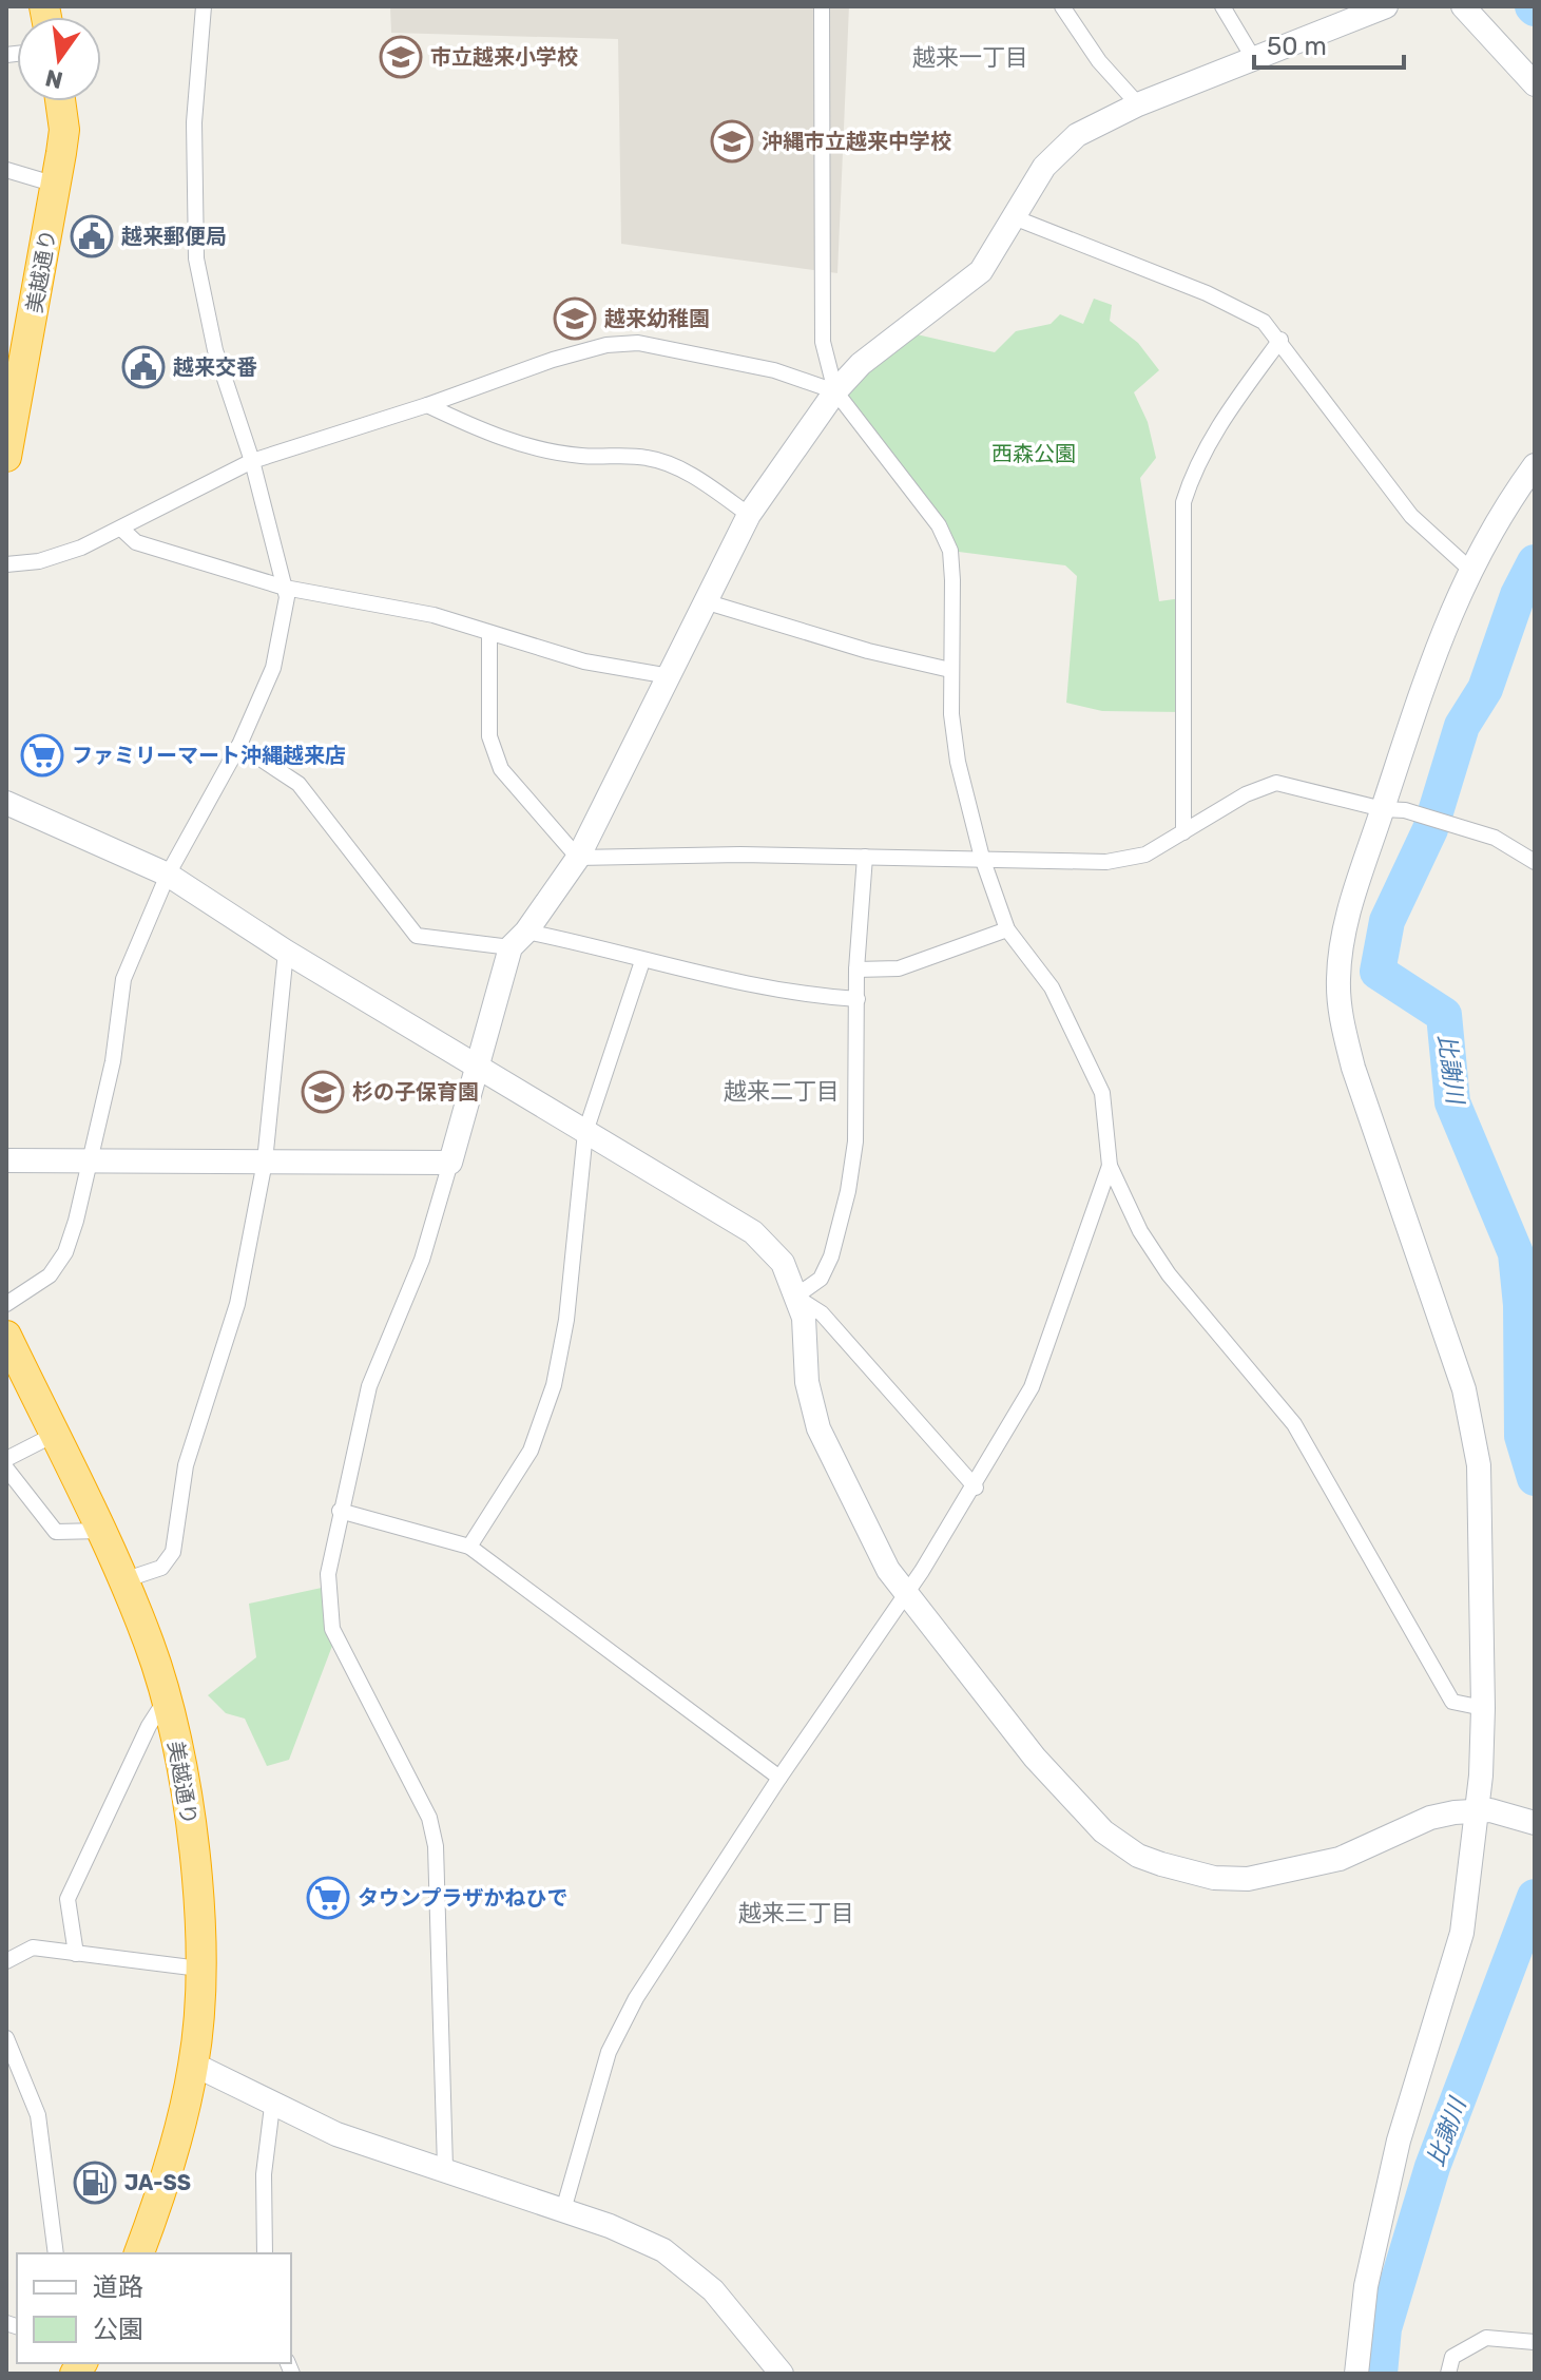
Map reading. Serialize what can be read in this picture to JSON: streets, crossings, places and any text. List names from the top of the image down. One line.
{"streets":{"highway":["美越通り"]},"districts":["越来一丁目","越来二丁目","越来三丁目"],"water":["比謝川"],"parks":["西森公園"],"places":{"school or university":["市立越来小学校","沖縄市立越来中学校","越来幼稚園","杉の子保育園"],"public building":["越来郵便局","越来交番"],"supermarket":["ファミリーマート沖縄越来店","タウンプラザかねひで"],"fuel station":["JA-SS"]},"legend":["道路","公園"],"scale_bar":"50 m","north":"bottom"}
